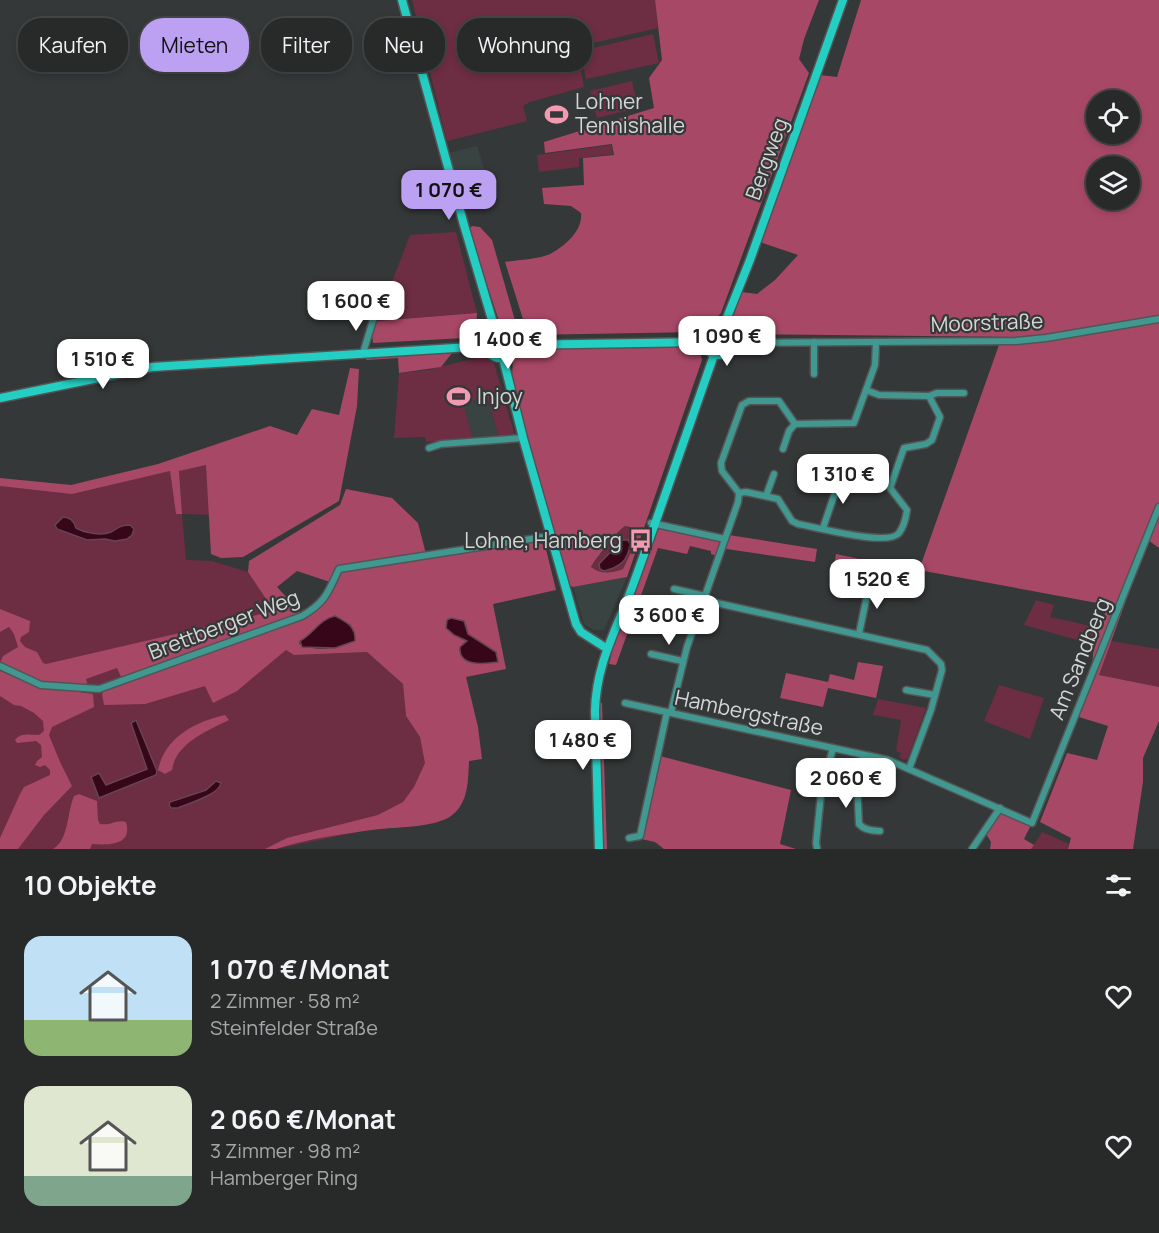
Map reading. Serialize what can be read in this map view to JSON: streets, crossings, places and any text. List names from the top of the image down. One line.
{"streets":{"main road":["Bergweg"],"street":["Moorstraße","Brettberger Weg","Am Sandberg","Hambergstraße"]},"crossings":[["Bergweg","Moorstraße"],["Am Sandberg","Hambergstraße"]],"places":{"sports":["Lohner Tennishalle","Injoy"],"bus stop":["Lohne, Hamberg"]},"page":{"chip":["Kaufen","Mieten","Filter","Neu","Wohnung"],"price":["1 070 €","1 600 €","1 090 €","1 400 €","1 510 €","1 310 €","1 520 €","3 600 €","1 480 €","2 060 €"],"heading":"10 Objekte","list":[{"name":"1 070 €/Monat","note":"2 Zimmer · 58 m² · Steinfelder Straße"},{"name":"2 060 €/Monat","note":"3 Zimmer · 98 m² · Hamberger Ring"}]}}
